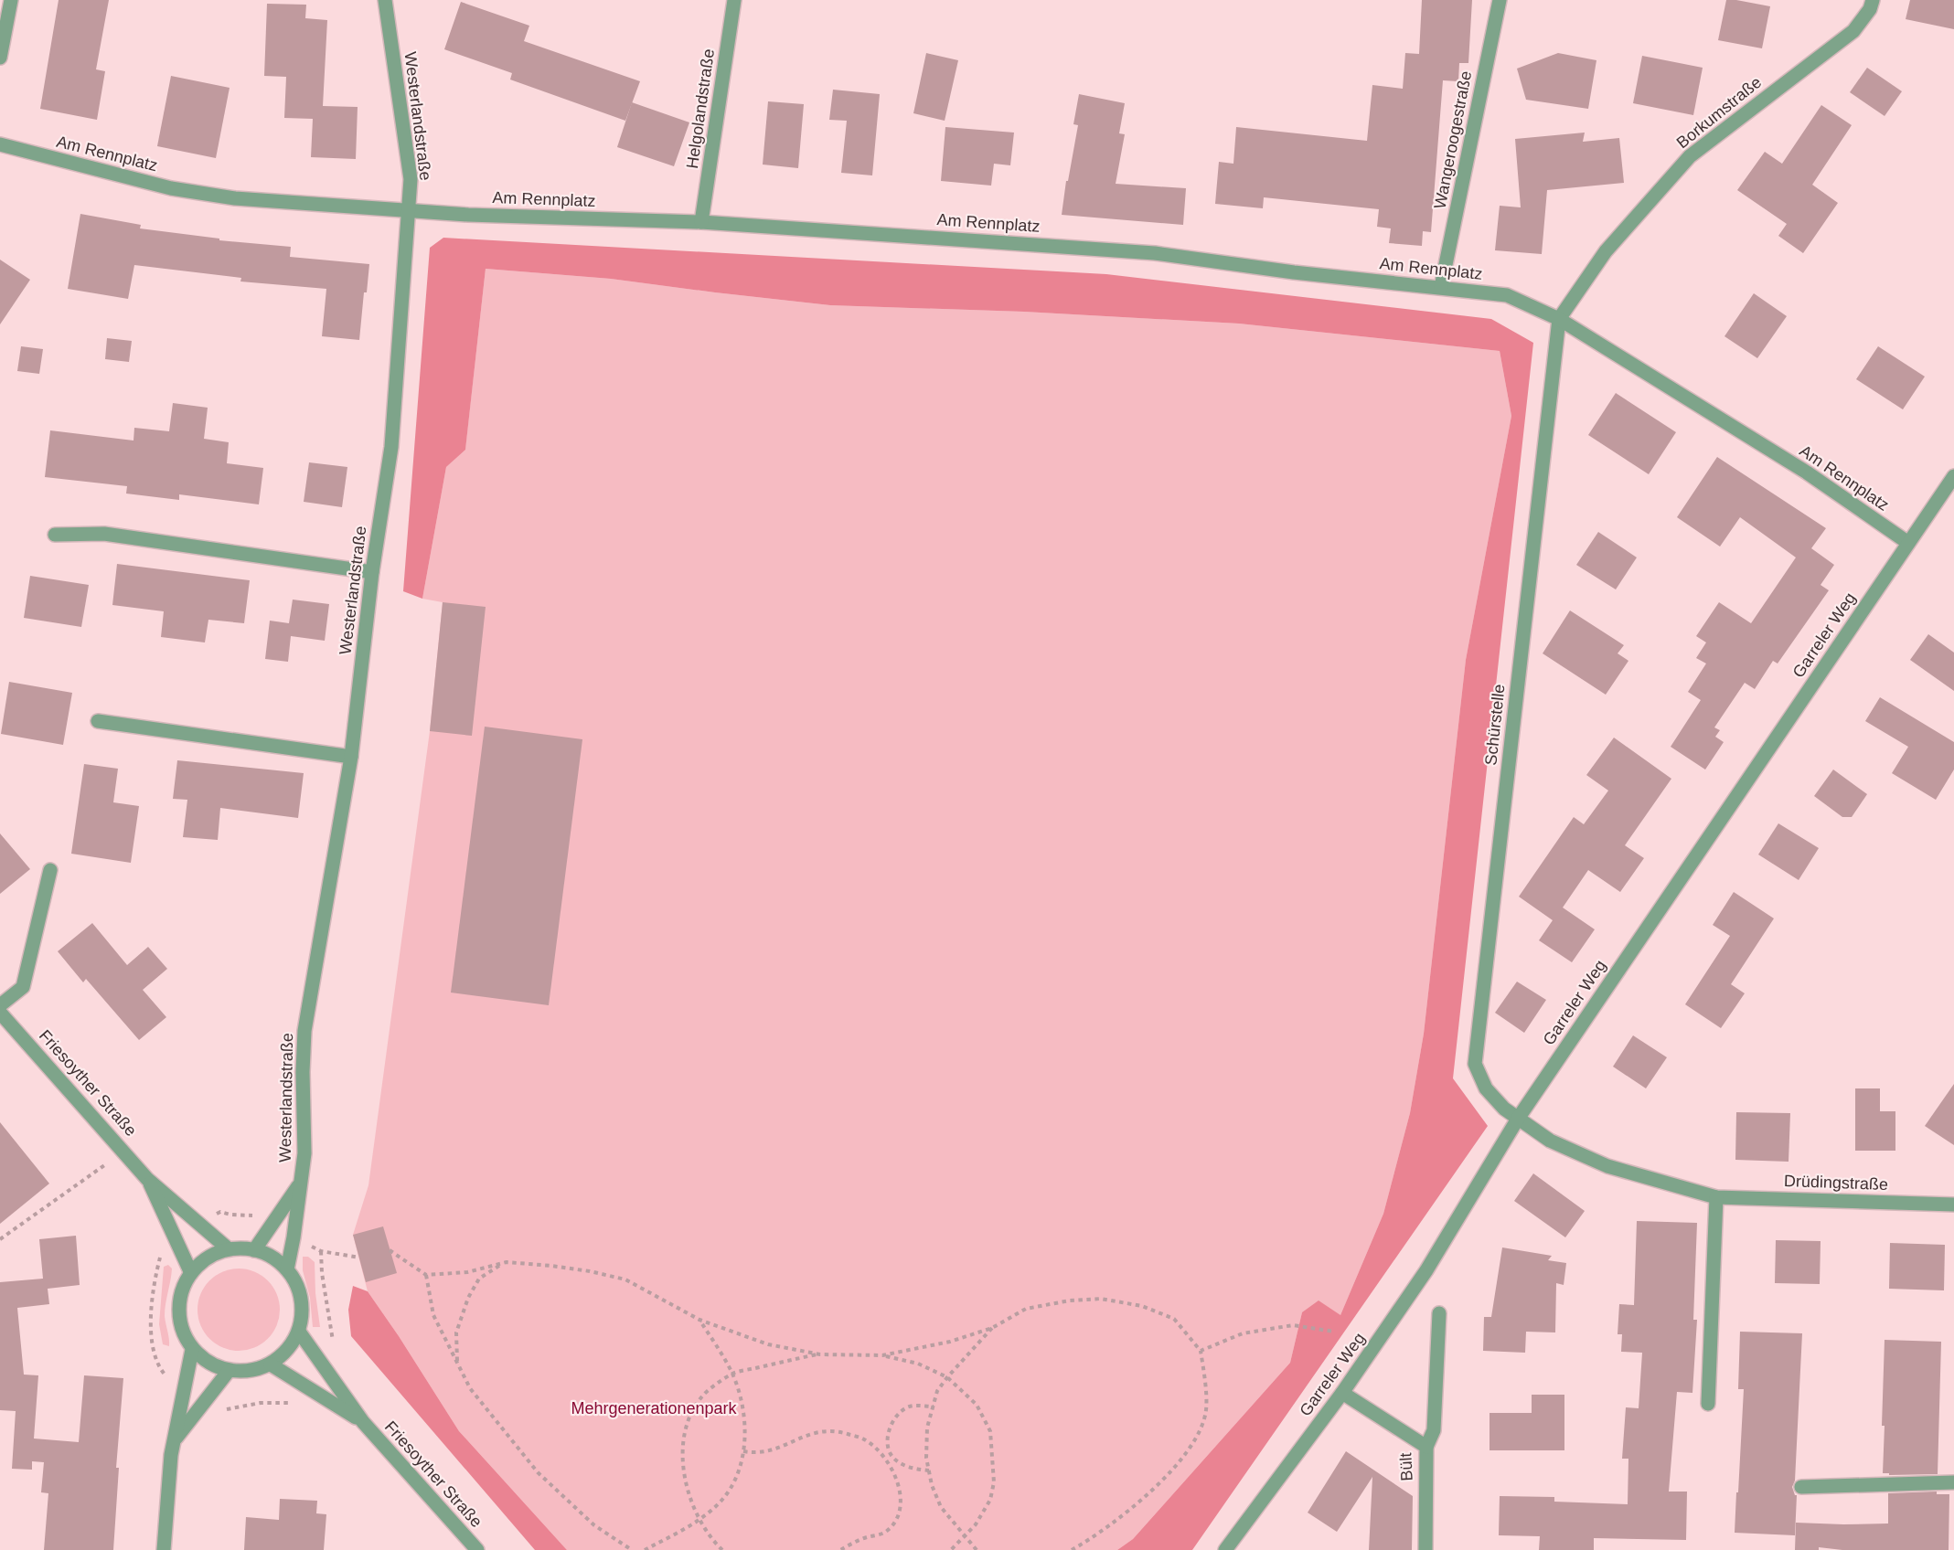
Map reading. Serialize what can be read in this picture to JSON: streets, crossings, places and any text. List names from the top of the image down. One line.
{"streets":{"street":["Helgolandstraße","Borkumstraße","Westerlandstraße","Wangeroogestraße","Am Rennplatz","Garreler Weg","Schürstelle","Friesoyther Straße","Drüdingstraße","Bült"]},"crossings":[["Helgolandstraße","Am Rennplatz"],["Borkumstraße","Am Rennplatz"],["Borkumstraße","Schürstelle"],["Westerlandstraße","Am Rennplatz"],["Westerlandstraße","Friesoyther Straße"],["Wangeroogestraße","Am Rennplatz"],["Am Rennplatz","Garreler Weg"],["Am Rennplatz","Schürstelle"],["Garreler Weg","Schürstelle"],["Garreler Weg","Drüdingstraße"],["Garreler Weg","Bült"],["Schürstelle","Drüdingstraße"]],"parks":["Mehrgenerationenpark"]}
